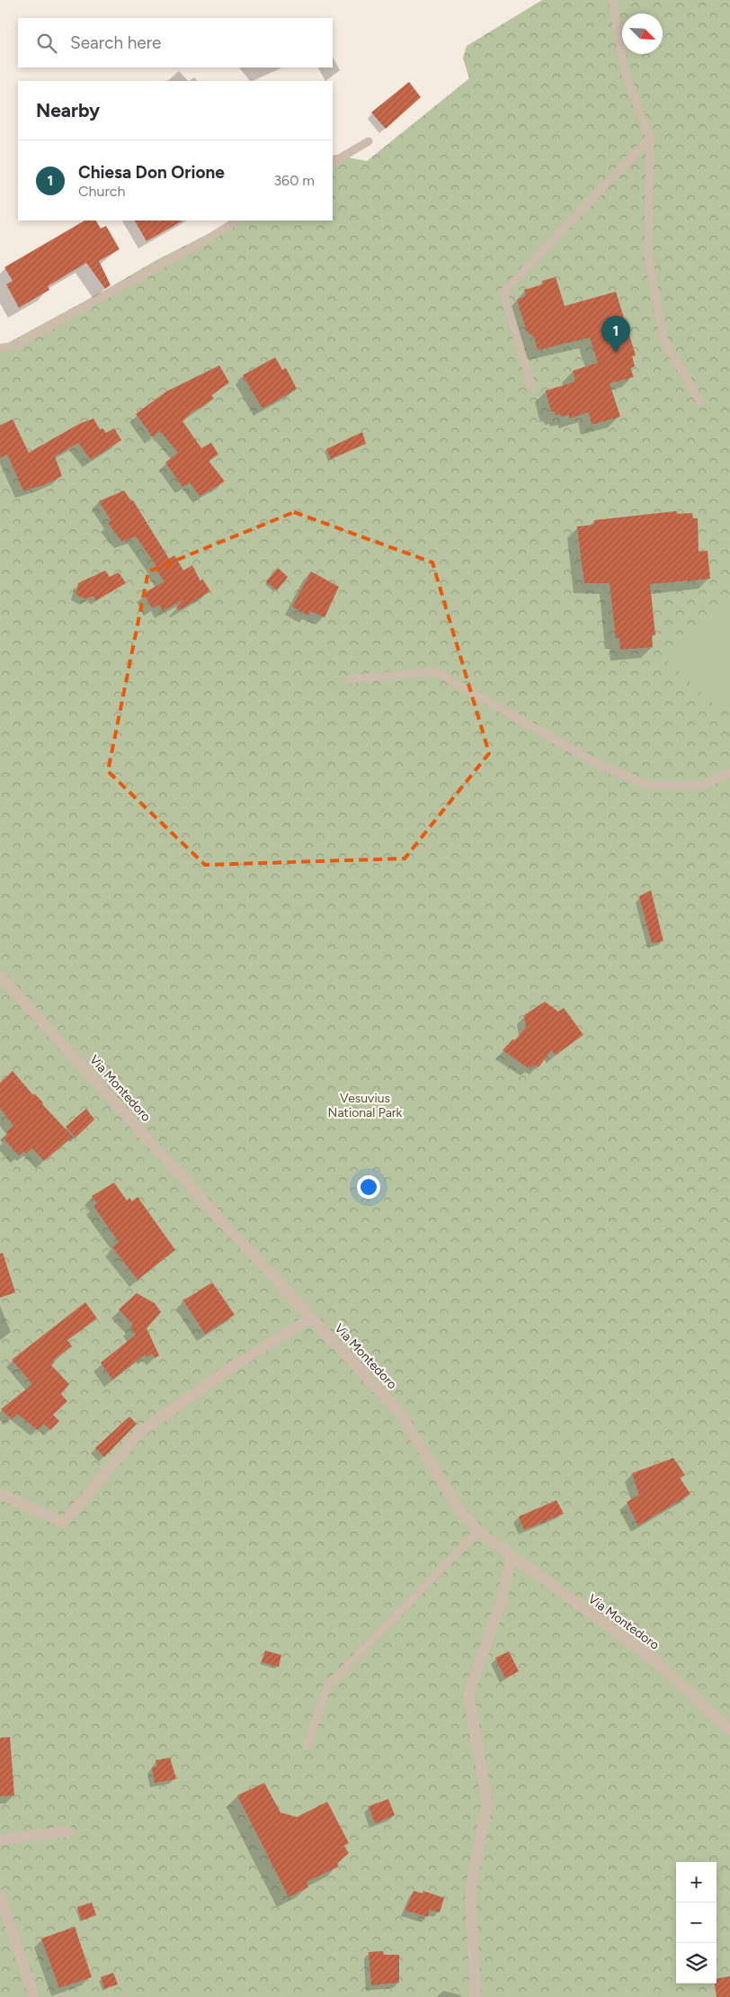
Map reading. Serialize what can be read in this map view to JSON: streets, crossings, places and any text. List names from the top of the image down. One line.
{"streets":{"street":["Via Montedoro"]},"parks":["Vesuvius National Park"],"north":"bottom right","page":{"search":"Search here","heading":"Nearby","list":[{"mark":"1","name":"Chiesa Don Orione","note":"Church","value":"360 m"}],"pins":"1","map_buttons":["+","−"]}}
